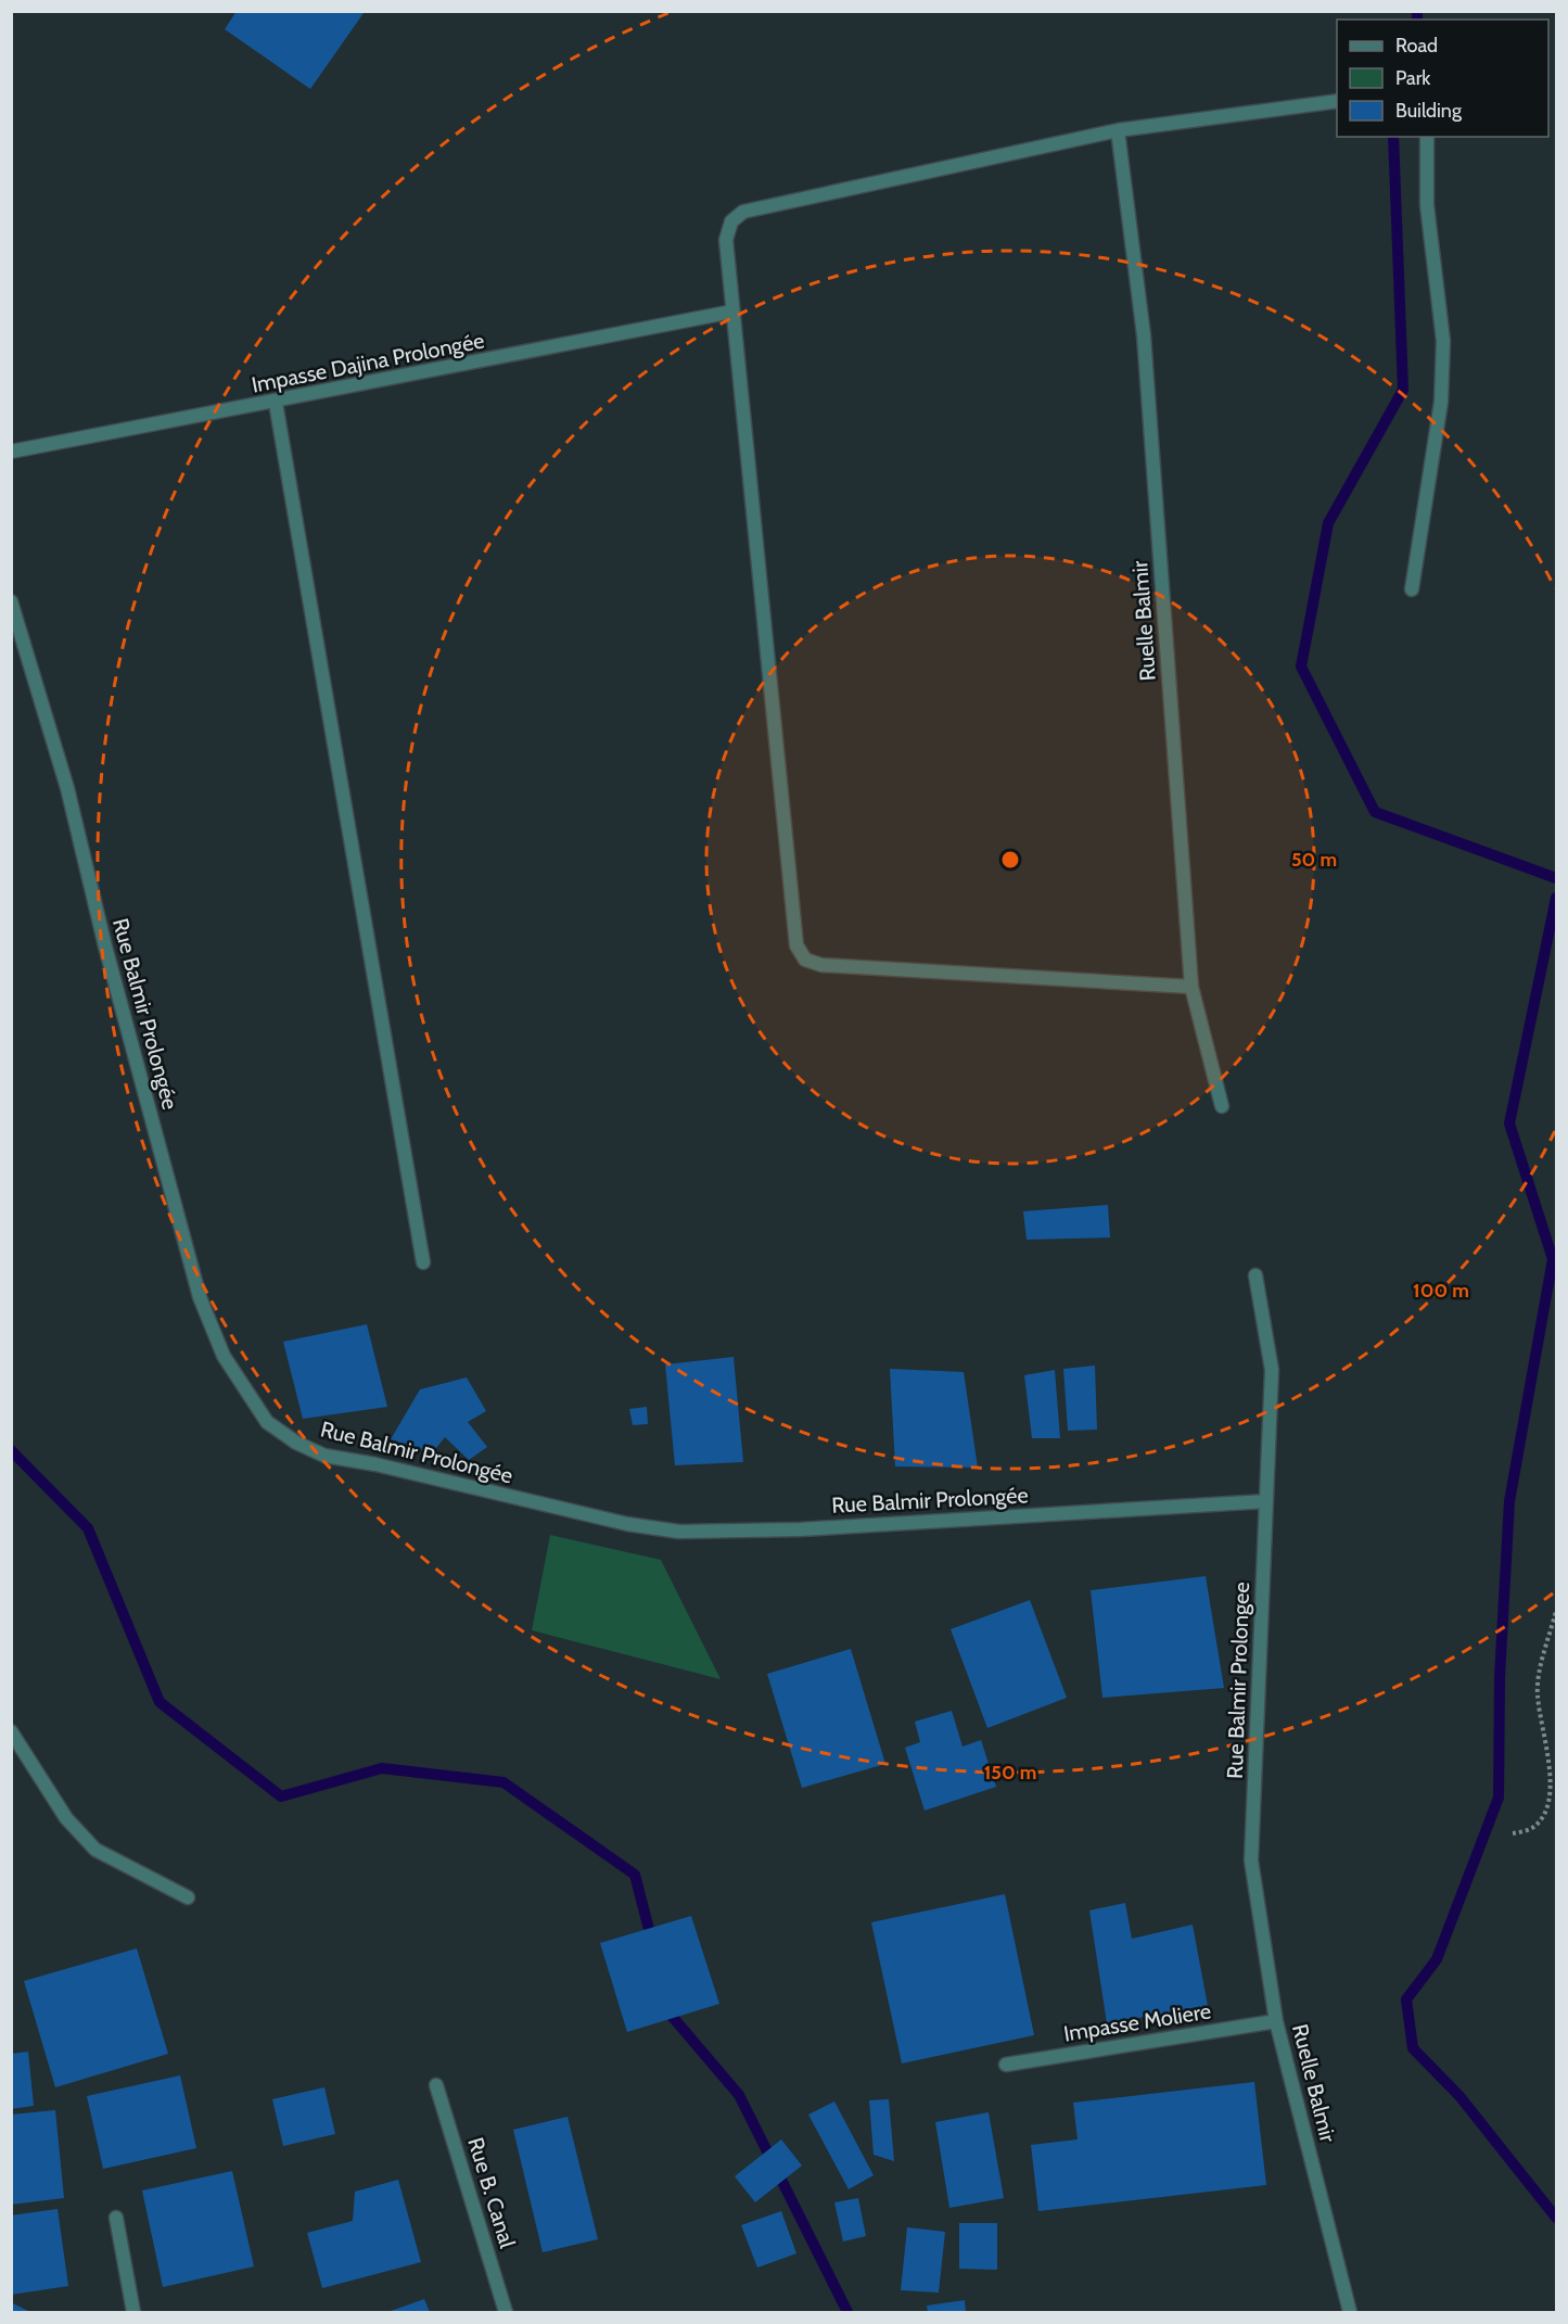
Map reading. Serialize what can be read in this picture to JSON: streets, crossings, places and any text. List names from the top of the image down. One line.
{"streets":{"street":["Impasse Dajina Prolongée","Ruelle Balmir","Rue Balmir Prolongée","Rue Balmir Prolongee","Impasse Moliere","Rue B. Canal"]},"crossings":[["Ruelle Balmir","Rue Balmir Prolongee"],["Ruelle Balmir","Impasse Moliere"],["Rue Balmir Prolongée","Rue Balmir Prolongee"]],"legend":["Road","Park","Building"],"rings":["50 m","100 m","150 m"]}
